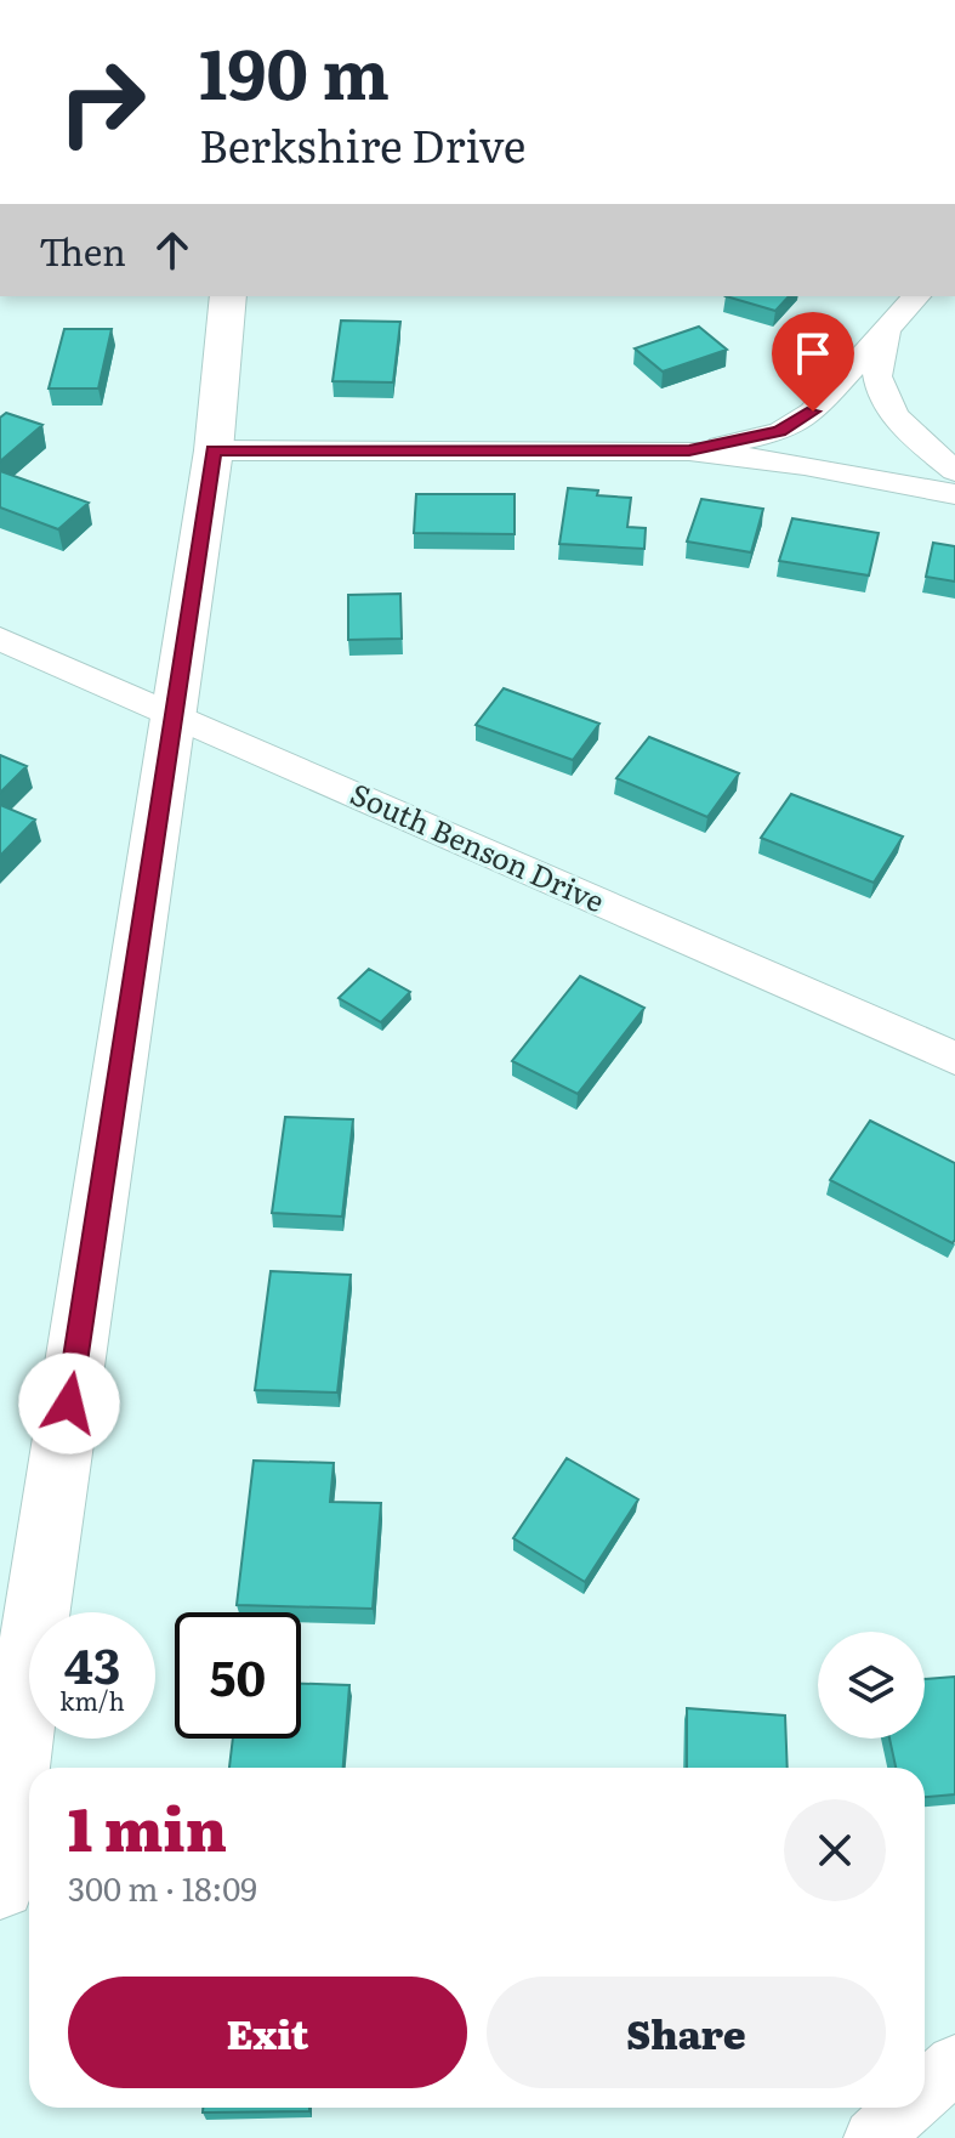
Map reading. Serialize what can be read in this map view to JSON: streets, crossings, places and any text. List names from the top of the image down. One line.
{"streets":{"street":["South Benson Drive"]},"page":{"turn":["190 m","Berkshire Drive"],"then":"Then","speed":"43 km/h","limit":"50","heading":["1 min","300 m · 18:09"],"buttons":["Exit","Share"]}}
